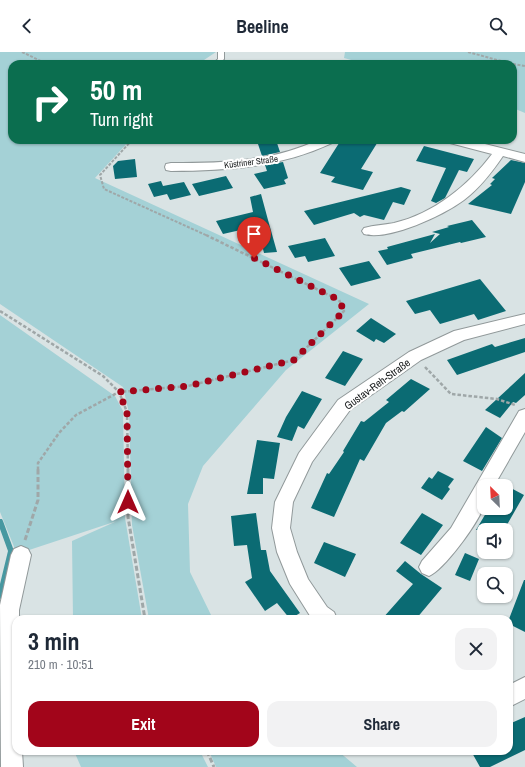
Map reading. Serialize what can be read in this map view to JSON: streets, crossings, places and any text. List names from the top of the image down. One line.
{"streets":{"street":["Küstriner Straße","Gustav-Reh-Straße"]},"north":"top left","page":{"header":"Beeline","turn":["50 m","Turn right"],"heading":["3 min","210 m · 10:51"],"buttons":["Exit","Share"]}}
